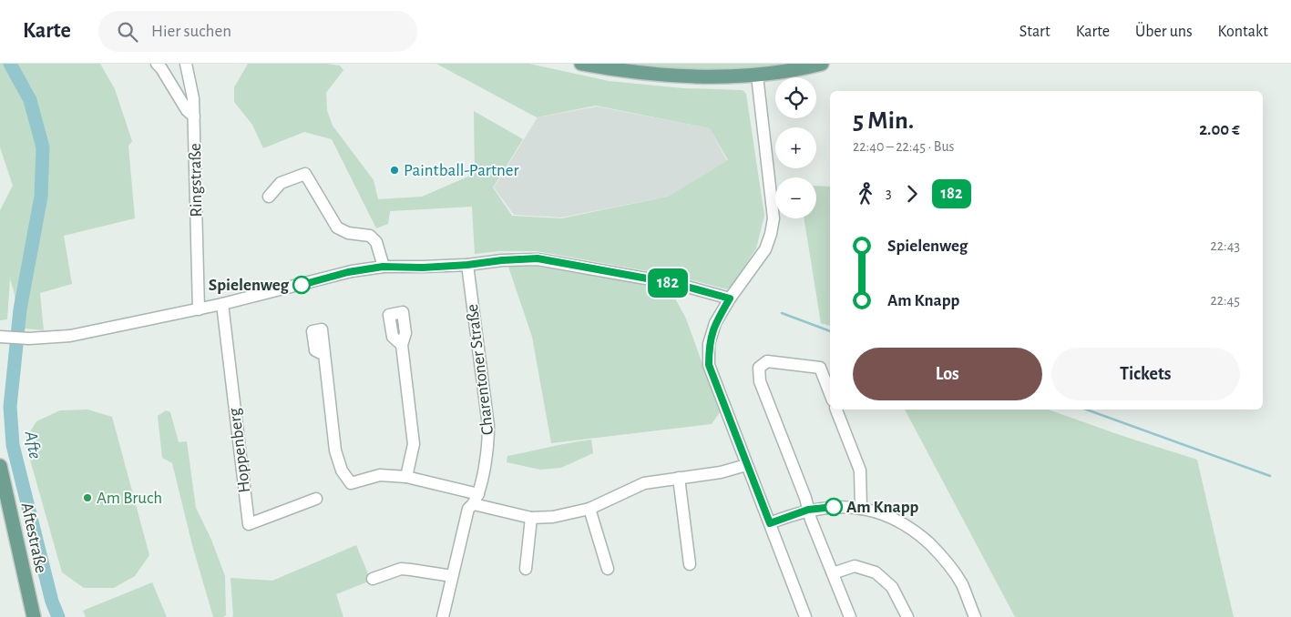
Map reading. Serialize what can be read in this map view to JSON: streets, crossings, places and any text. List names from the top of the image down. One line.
{"streets":{"main road":["Aftestraße"],"street":["Ringstraße","Charentoner Straße","Hoppenberg"]},"water":["Afte"],"places":["Paintball-Partner","Spielenweg","Am Bruch","Am Knapp"],"lines":["bus line 182"],"page":{"header":"Karte","search":"Hier suchen","nav":["Start","Karte","Über uns","Kontakt"],"on_map":"182","map_buttons":["+","−"],"heading":["5 Min.","22:40 – 22:45 · Bus","2.00 €"],"legs":["3","182"],"list":[{"name":"Spielenweg","value":"22:43"},{"name":"Am Knapp","value":"22:45"}],"buttons":["Los","Tickets"]}}
